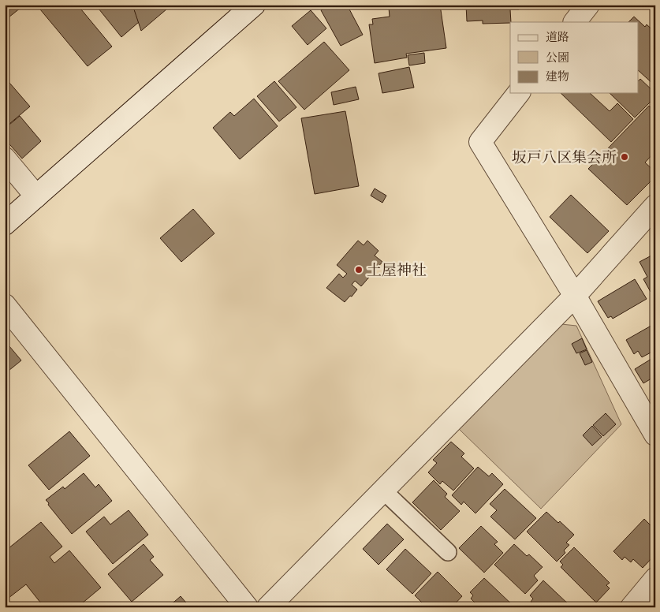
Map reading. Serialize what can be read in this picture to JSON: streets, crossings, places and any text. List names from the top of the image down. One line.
{"places":["坂戸八区集会所","土屋神社"],"legend":["道路","公園","建物"]}
